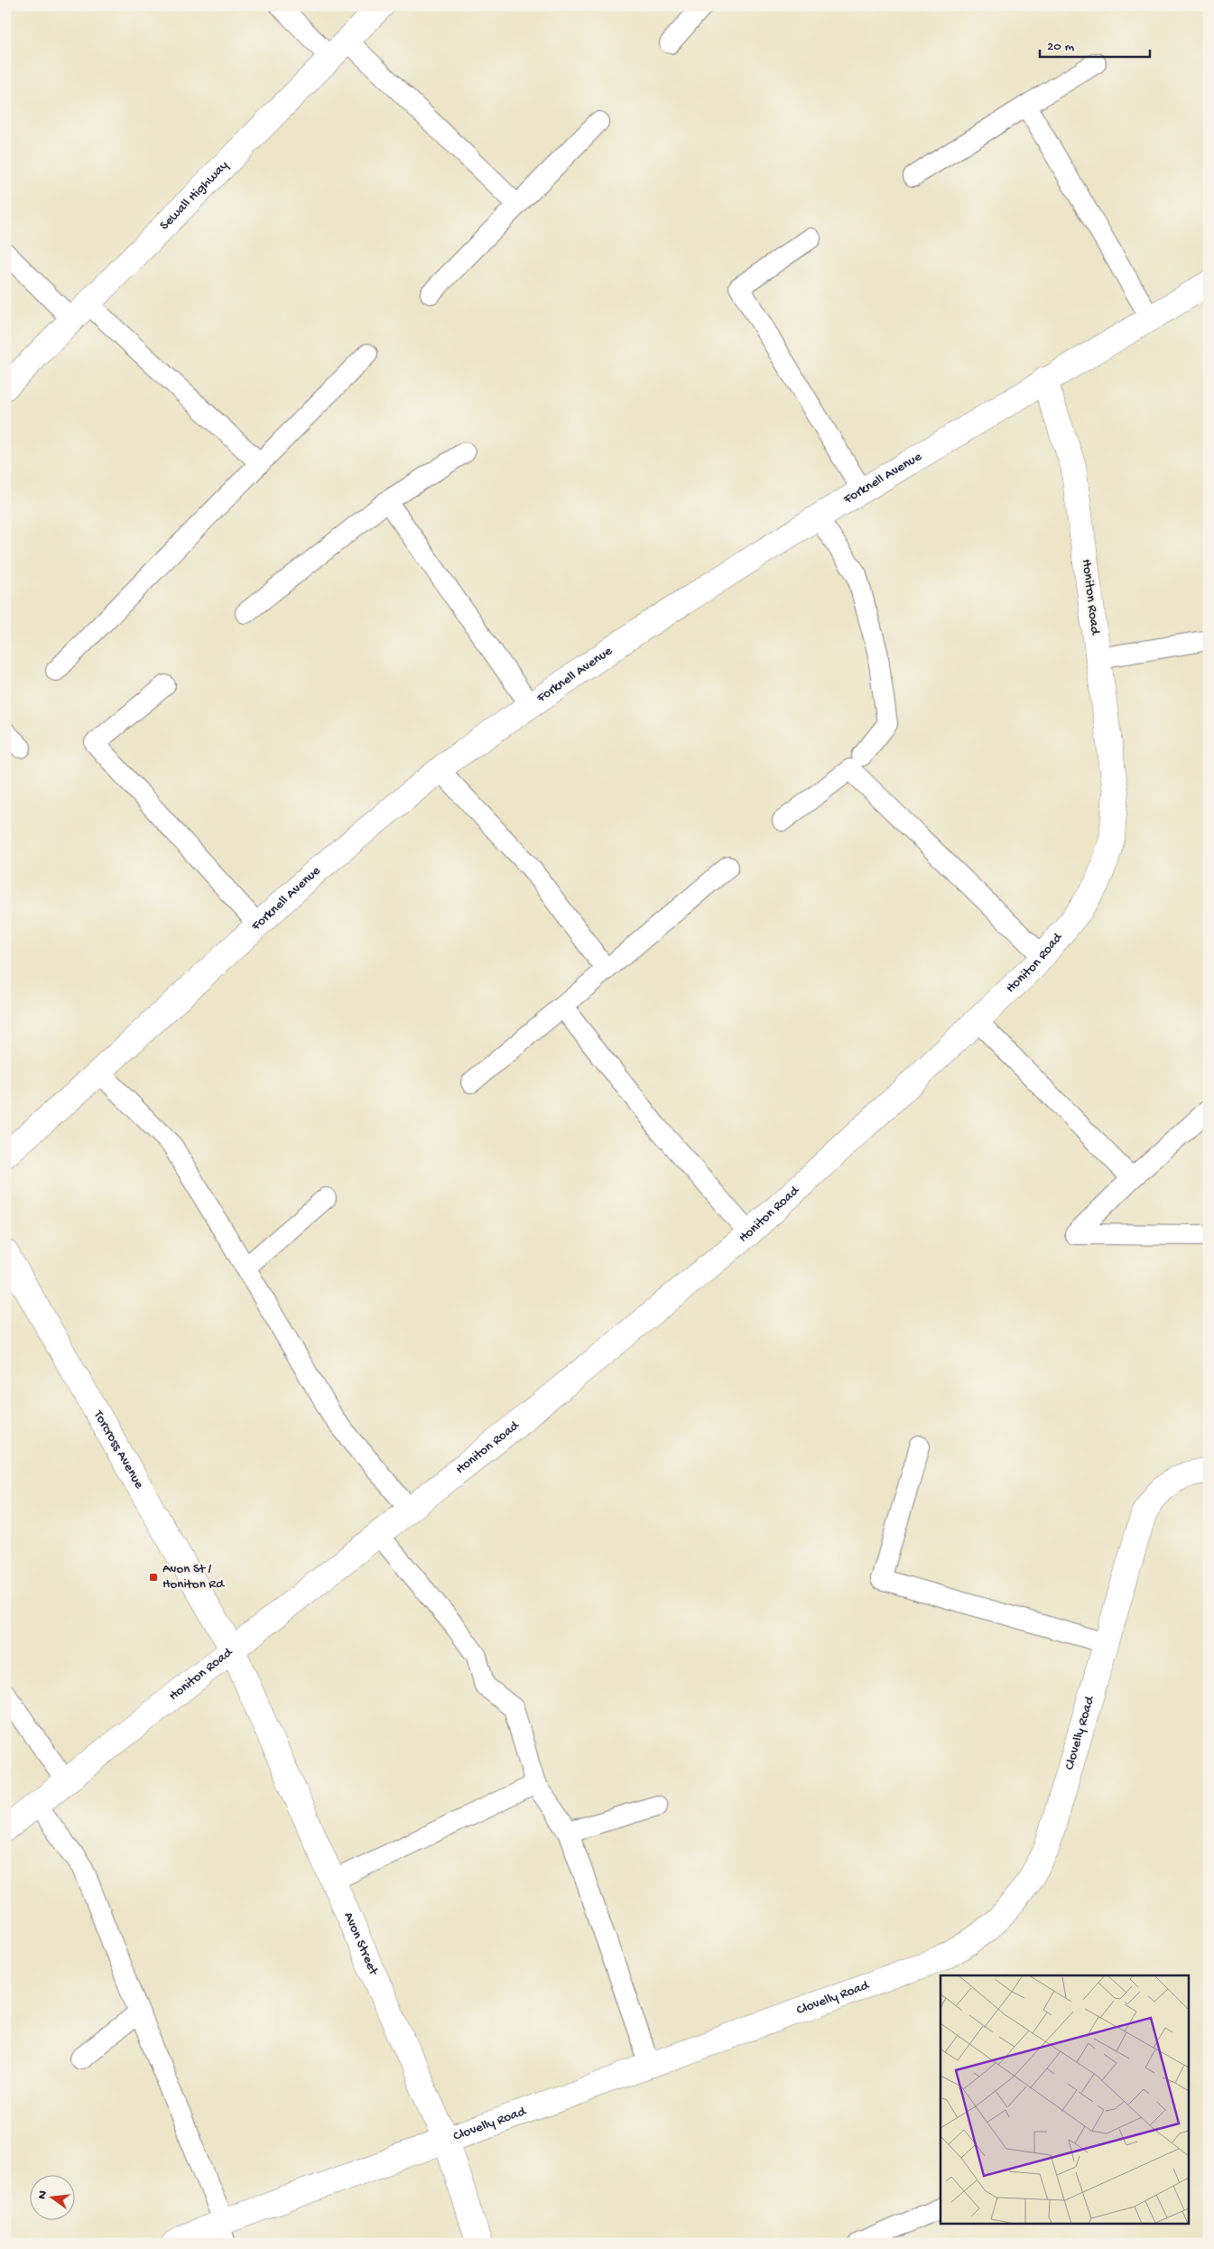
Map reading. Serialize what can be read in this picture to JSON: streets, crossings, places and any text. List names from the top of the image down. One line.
{"streets":{"street":["Sewall Highway","Forknell Avenue","Honiton Road","Torcross Avenue","Clovelly Road","Avon Street"]},"crossings":[["Forknell Avenue","Honiton Road"],["Honiton Road","Torcross Avenue"],["Honiton Road","Avon Street"],["Torcross Avenue","Avon Street"],["Clovelly Road","Avon Street"]],"places":{"transit":["Avon St / Honiton Rd"]},"scale_bar":"20 m","north":"left"}
